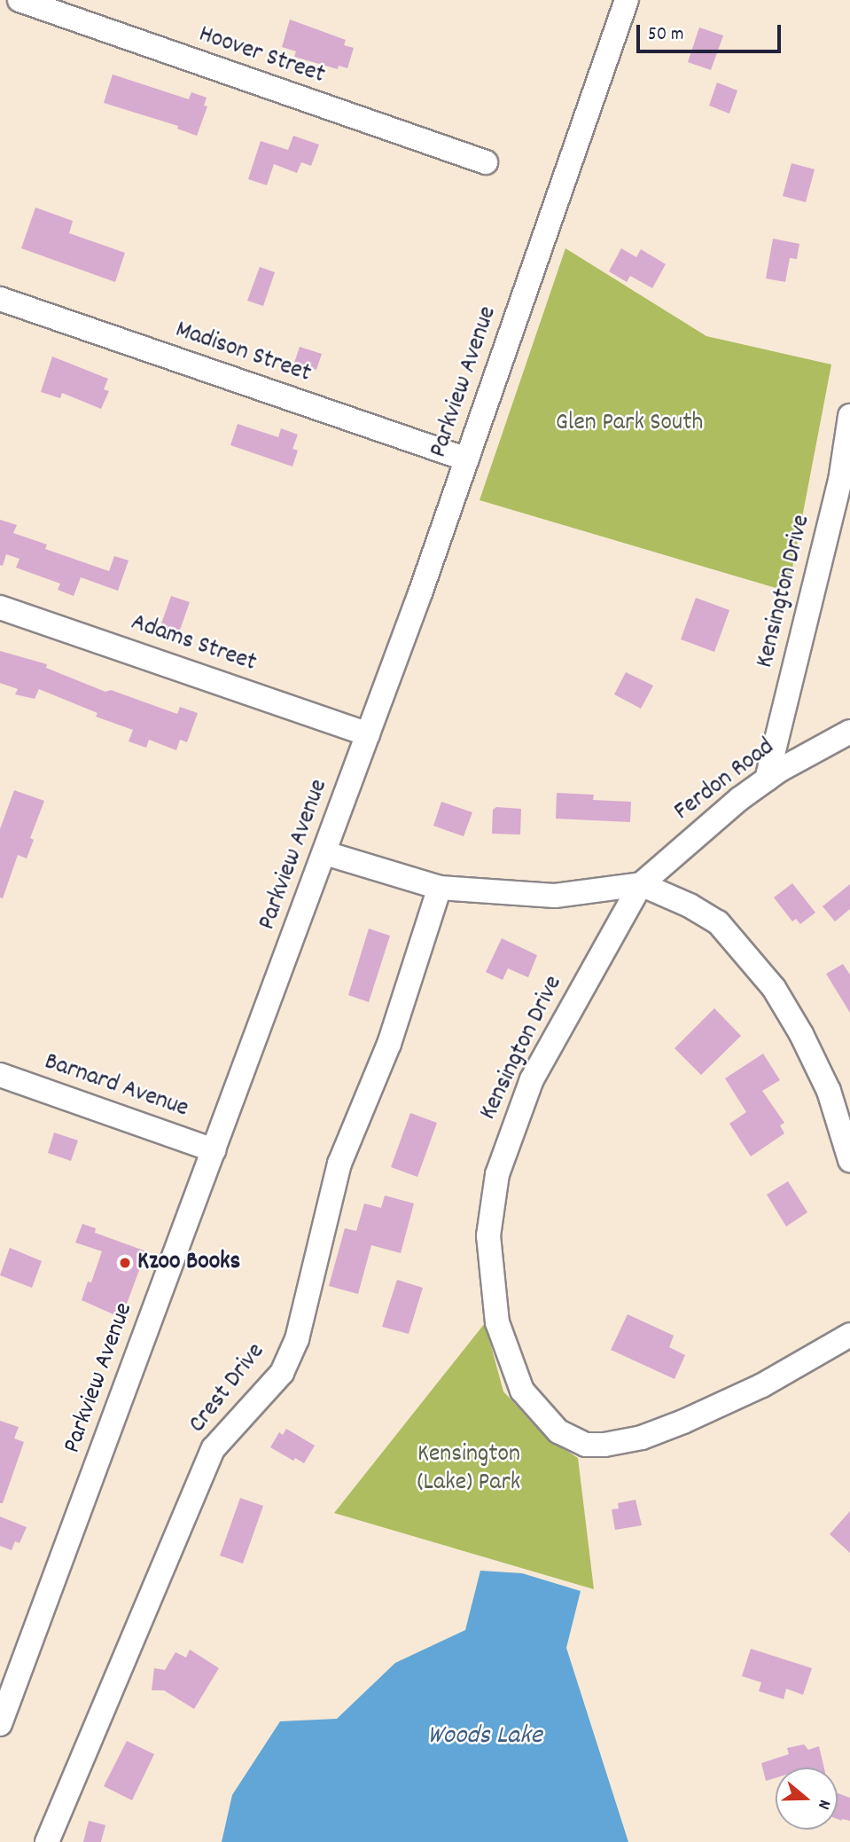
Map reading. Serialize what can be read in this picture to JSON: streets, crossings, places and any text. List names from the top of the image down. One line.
{"streets":{"street":["Hoover Street","Madison Street","Parkview Avenue","Kensington Drive","Adams Street","Ferdon Road","Barnard Avenue","Crest Drive"]},"crossings":[["Madison Street","Parkview Avenue"],["Parkview Avenue","Adams Street"],["Parkview Avenue","Barnard Avenue"],["Kensington Drive","Ferdon Road"]],"water":["Woods Lake"],"parks":["Glen Park South","Kensington (Lake) Park"],"places":["Kzoo Books"],"scale_bar":"50 m","north":"right"}
